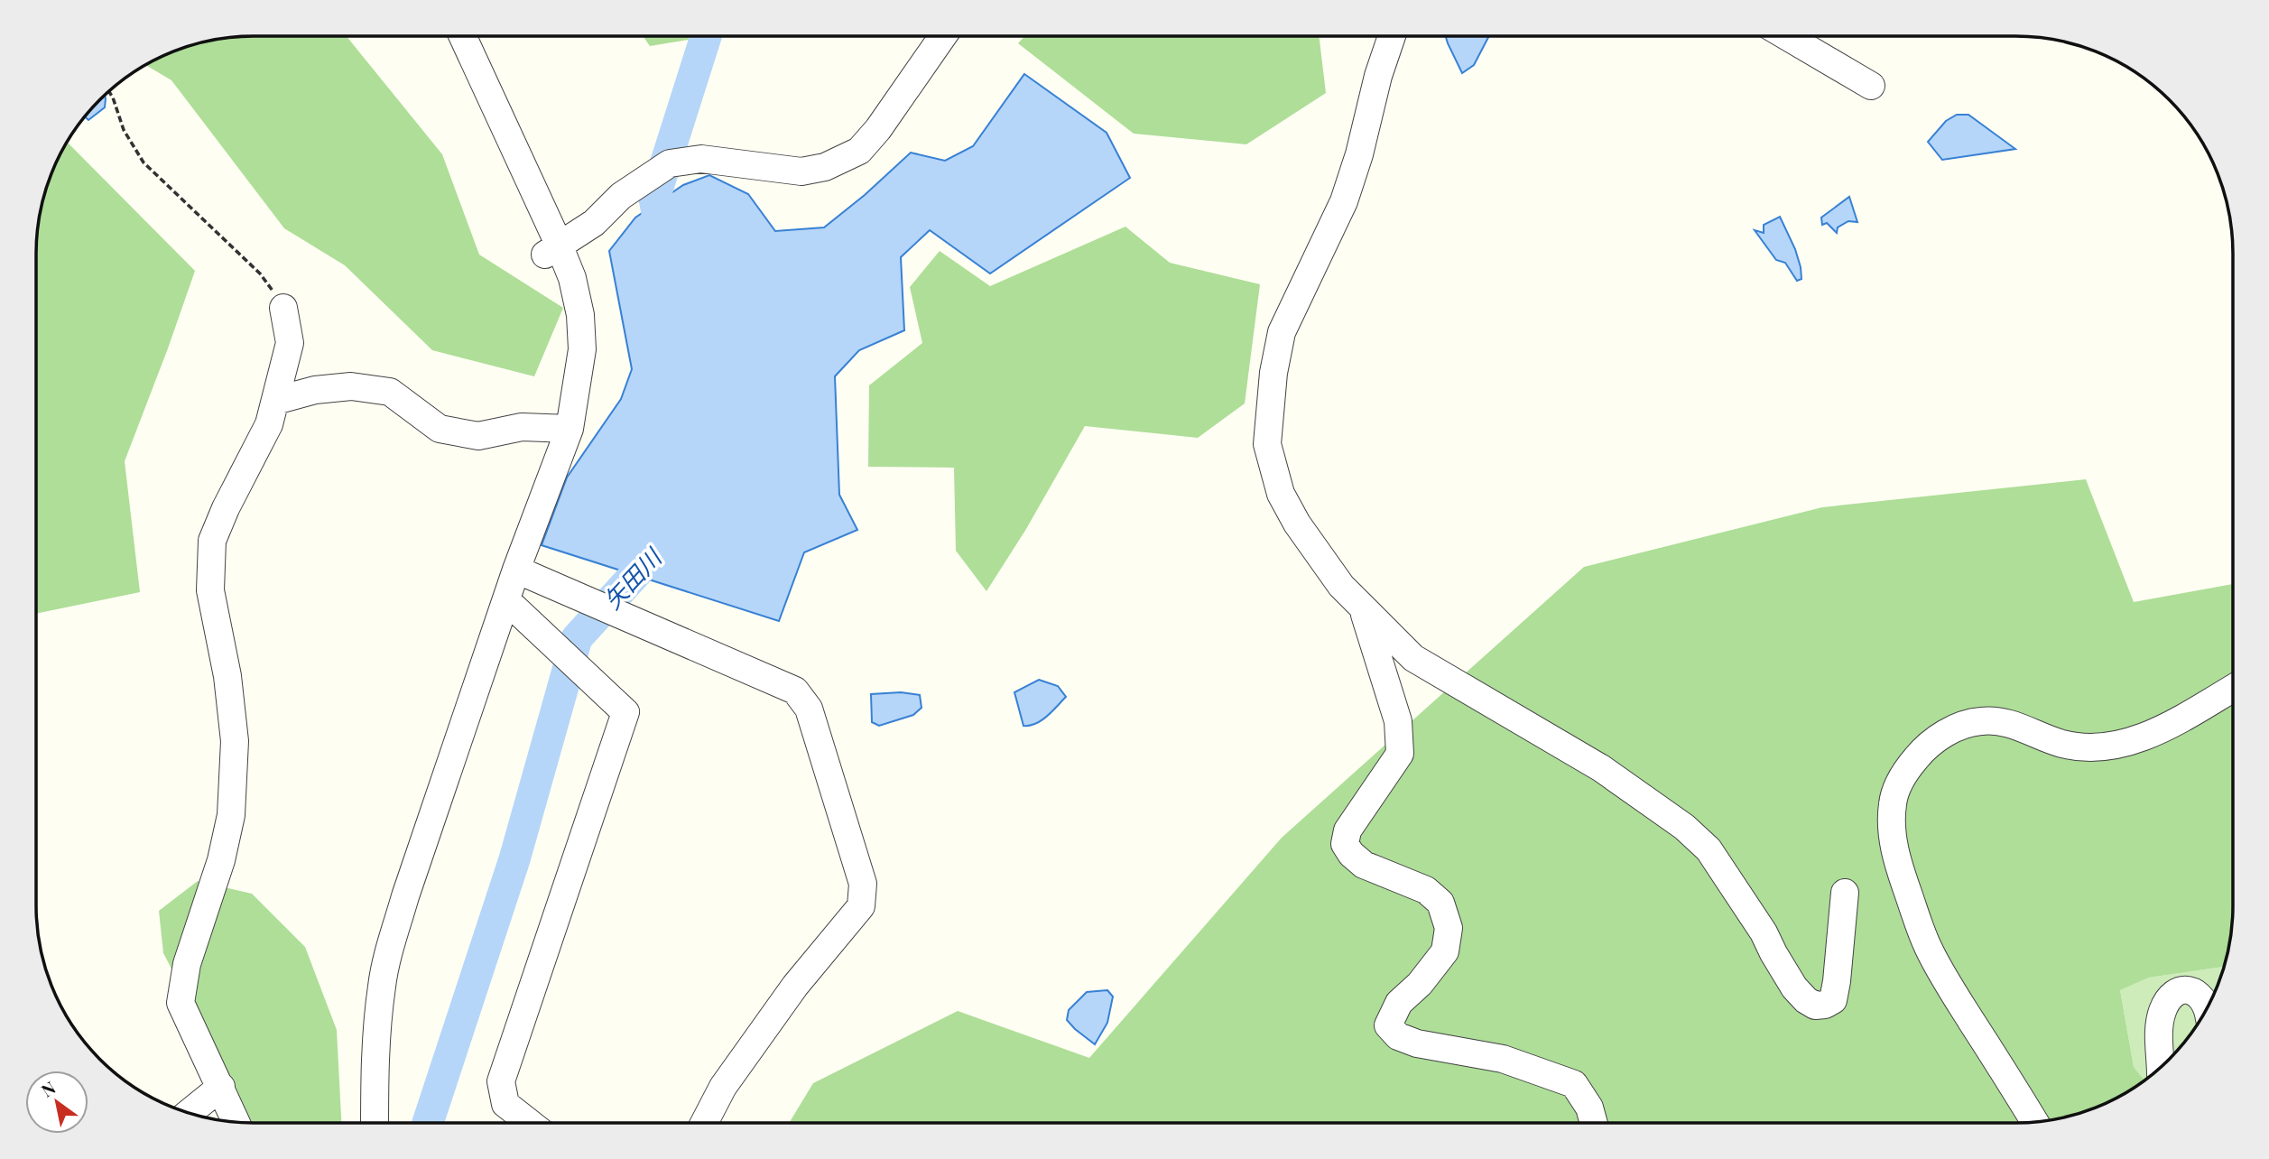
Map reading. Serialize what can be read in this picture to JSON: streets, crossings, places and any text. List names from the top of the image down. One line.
{"water":["矢田川"],"north":"top left"}
